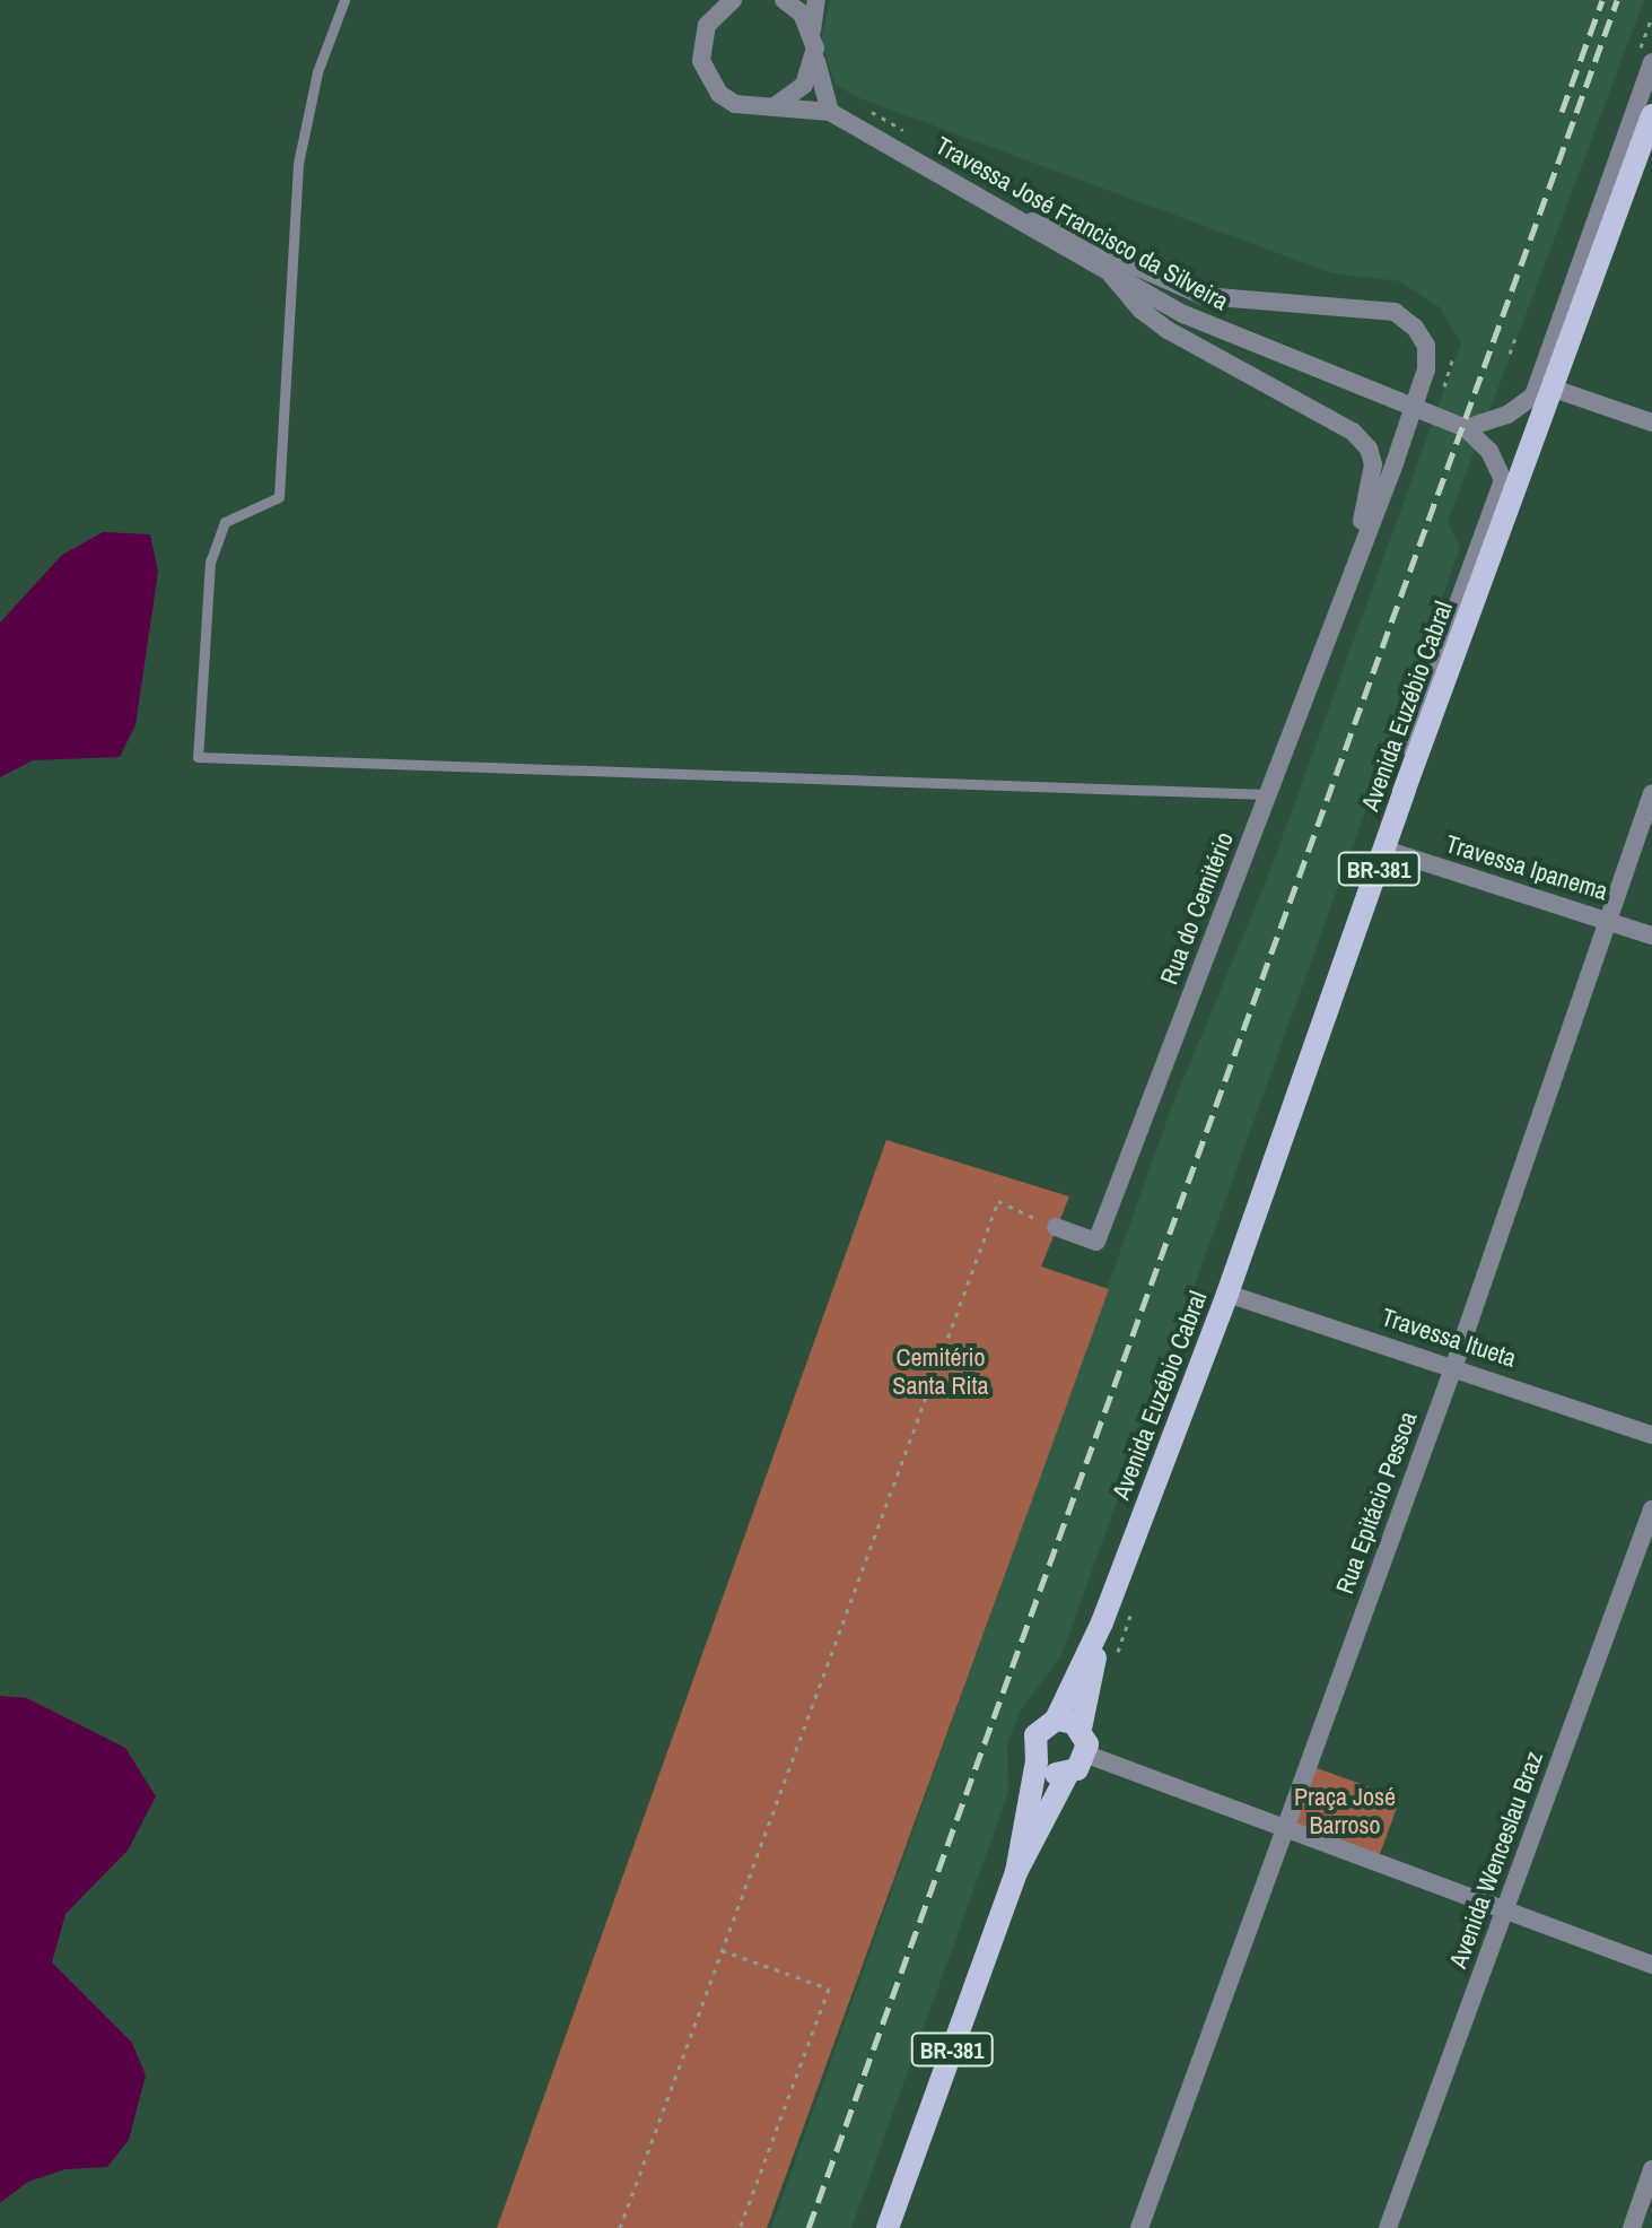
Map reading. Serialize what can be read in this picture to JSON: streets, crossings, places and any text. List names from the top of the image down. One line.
{"streets":{"main road":["Avenida Euzébio Cabral","BR-381"],"street":["Travessa José Francisco da Silveira","Travessa Ipanema","Rua do Cemitério","Travessa Itueta","Rua Epitácio Pessoa","Avenida Wenceslau Braz"]},"crossings":[["Travessa José Francisco da Silveira","Avenida Euzébio Cabral"],["Travessa José Francisco da Silveira","Rua do Cemitério"],["Avenida Euzébio Cabral","Travessa Ipanema"],["Avenida Euzébio Cabral","BR-381"],["Avenida Euzébio Cabral","Travessa Itueta"],["Travessa Ipanema","Rua Epitácio Pessoa"],["Travessa Itueta","Rua Epitácio Pessoa"]],"parks":["Cemitério Santa Rita","Praça José Barroso"]}
